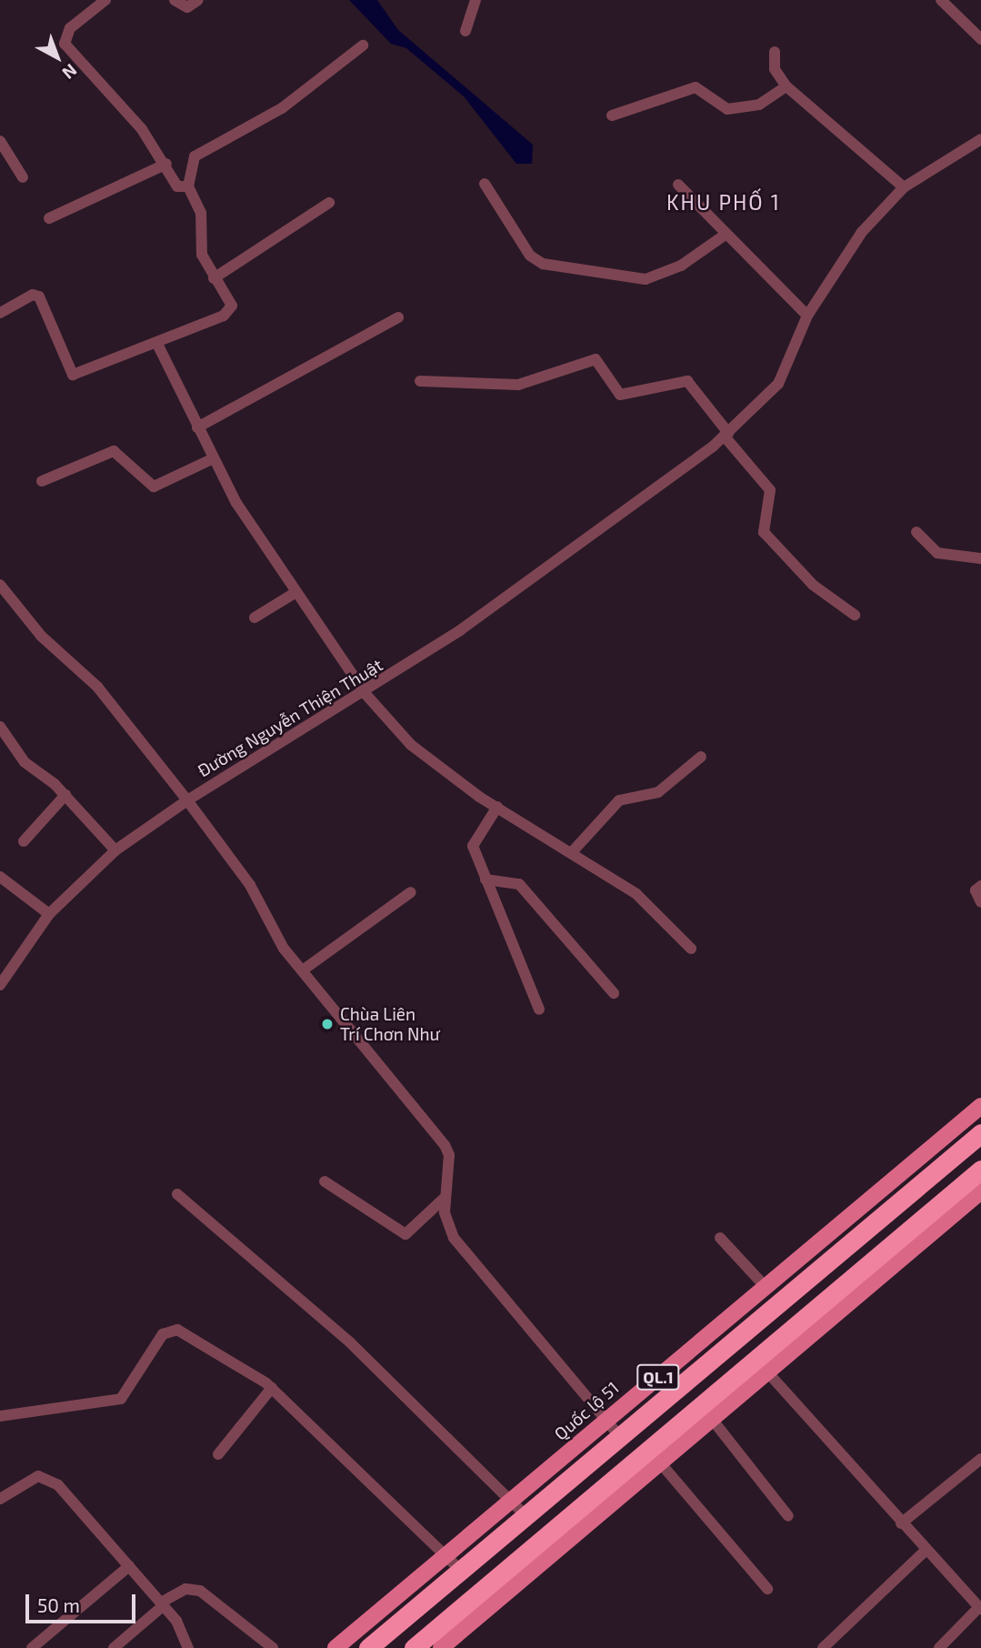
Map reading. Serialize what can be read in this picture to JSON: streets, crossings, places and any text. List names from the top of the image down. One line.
{"streets":{"highway":["QL.1"],"main road":["Quốc lộ 51"],"street":["Đường Nguyễn Thiện Thuật"]},"crossings":[["Đường Nguyễn Thiện Thuật","QL.1"],["Đường Nguyễn Thiện Thuật","Quốc lộ 51"]],"districts":["KHU PHỐ 1"],"places":["Chùa Liên Trí Chơn Như"],"scale_bar":"50 m","north":"bottom right"}
